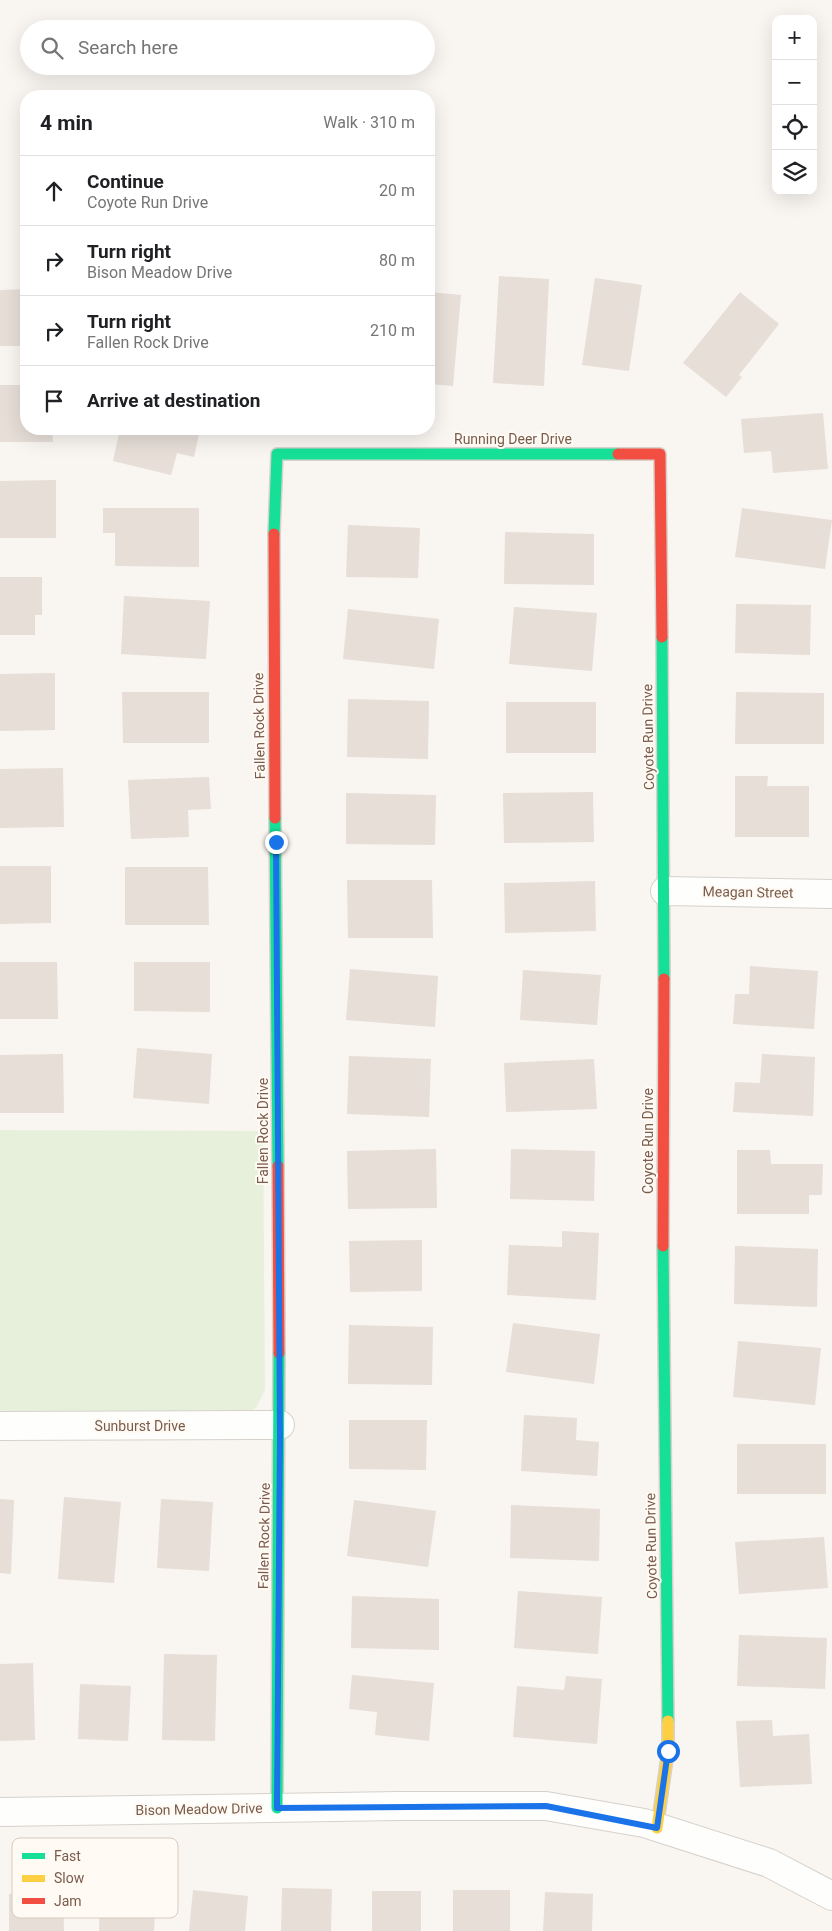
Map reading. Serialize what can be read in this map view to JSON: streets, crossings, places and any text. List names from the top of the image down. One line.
{"streets":{"street":["Running Deer Drive","Fallen Rock Drive","Coyote Run Drive","Meagan Street","Sunburst Drive","Bison Meadow Drive"]},"crossings":[["Running Deer Drive","Fallen Rock Drive"],["Running Deer Drive","Coyote Run Drive"],["Fallen Rock Drive","Sunburst Drive"],["Fallen Rock Drive","Bison Meadow Drive"],["Coyote Run Drive","Meagan Street"],["Coyote Run Drive","Bison Meadow Drive"]],"legend":["Fast","Slow","Jam"],"page":{"map_buttons":["+","−"],"search":"Search here","heading":["4 min","Walk · 310 m"],"list":[["Continue","Coyote Run Drive","20 m"],["Turn right","Bison Meadow Drive","80 m"],["Turn right","Fallen Rock Drive","210 m"],"Arrive at destination"]}}
